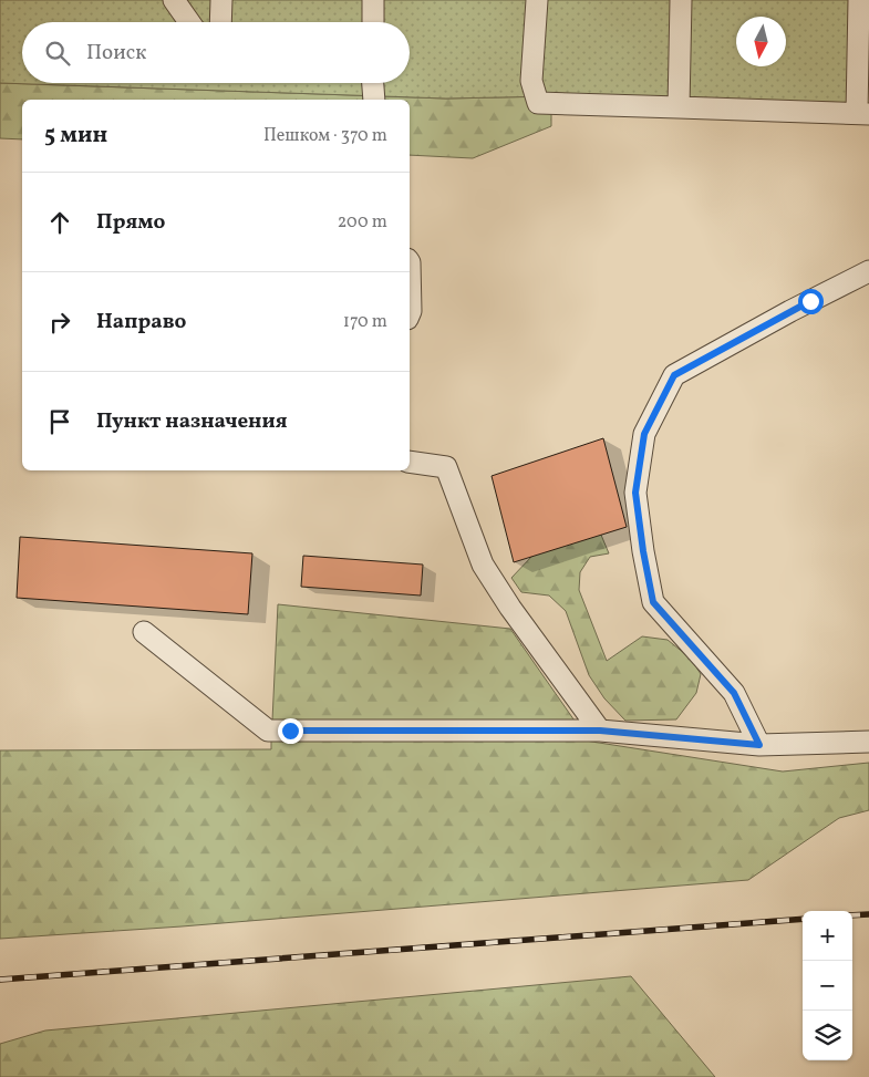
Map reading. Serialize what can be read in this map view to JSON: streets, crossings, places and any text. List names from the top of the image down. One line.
{"north":"bottom","page":{"search":"Поиск","heading":["5 мин","Пешком · 370 m"],"list":[["Прямо","200 m"],["Направо","170 m"],"Пункт назначения"],"map_buttons":["+","−"]}}
